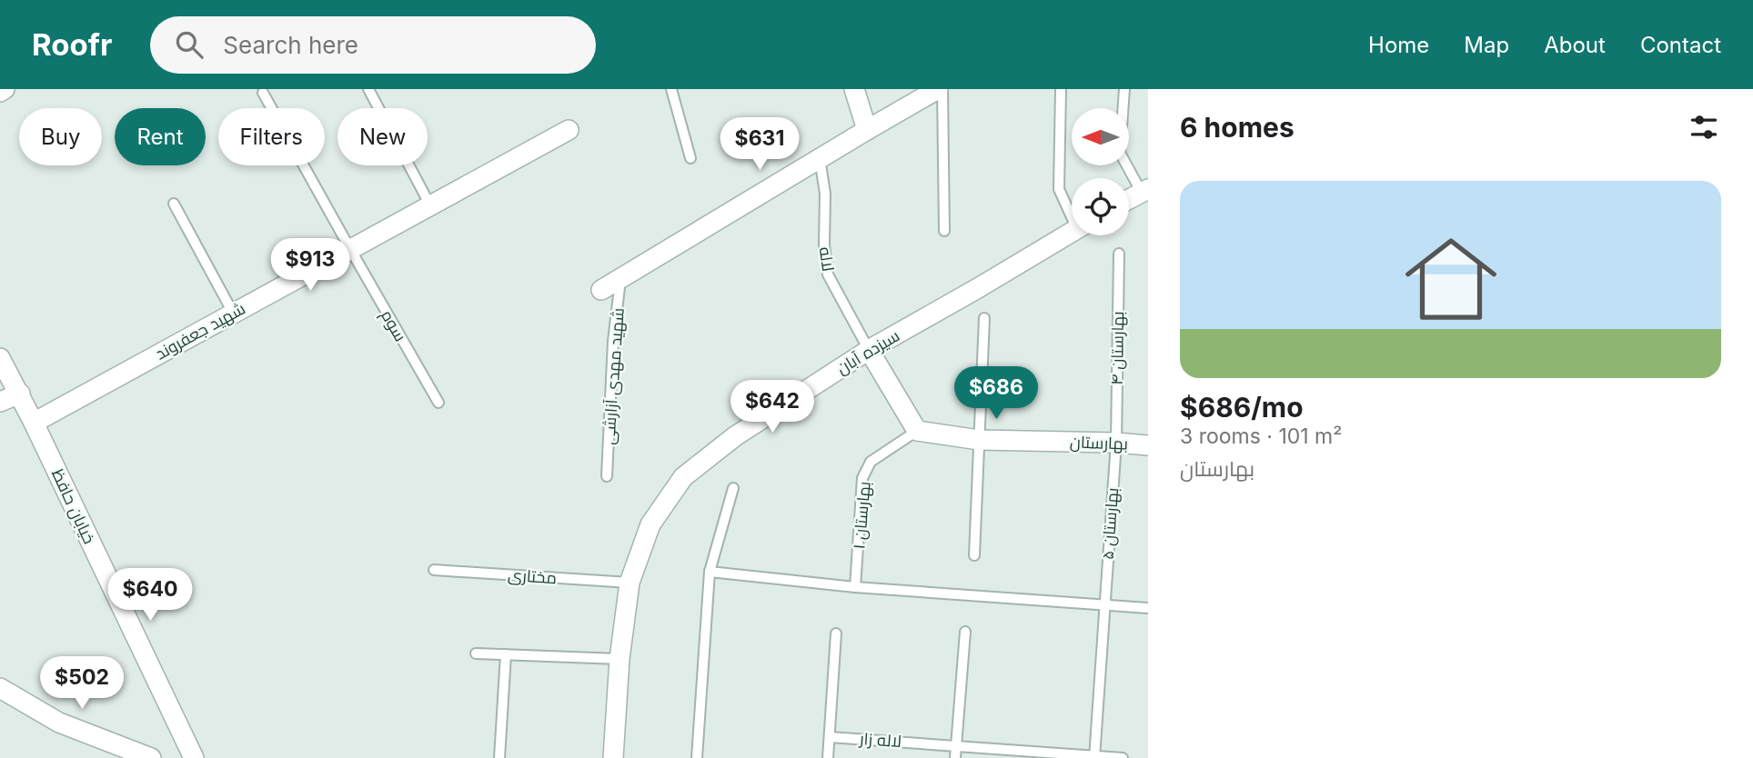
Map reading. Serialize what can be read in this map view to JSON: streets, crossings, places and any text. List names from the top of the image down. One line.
{"streets":{"street":["شهید جعفروند","سیزده آبان","شهید مهدی آزارشی","بهارستان","خیابان حافظ"],"lane":["لاله","سوم","بهارستان ۴","بهارستان ۱","بهارستان ۵","مختاری","لاله زار"]},"crossings":[["لاله","سیزده آبان"],["لاله","شهید مهدی آزارشی"],["سوم","شهید جعفروند"],["شهید جعفروند","خیابان حافظ"],["بهارستان ۴","بهارستان"],["بهارستان ۴","بهارستان ۵"],["سیزده آبان","مختاری"],["بهارستان","بهارستان ۱"],["بهارستان","بهارستان ۵"],["بهارستان ۵","لاله زار"]],"north":"left","page":{"header":"Roofr","search":"Search here","nav":["Home","Map","About","Contact"],"heading":"6 homes","chip":["Buy","Rent","Filters","New"],"price":["$631","$913","$686","$642","$640","$502"],"list":[{"name":"$686/mo","note":"3 rooms · 101 m² · بهارستان"}]}}
